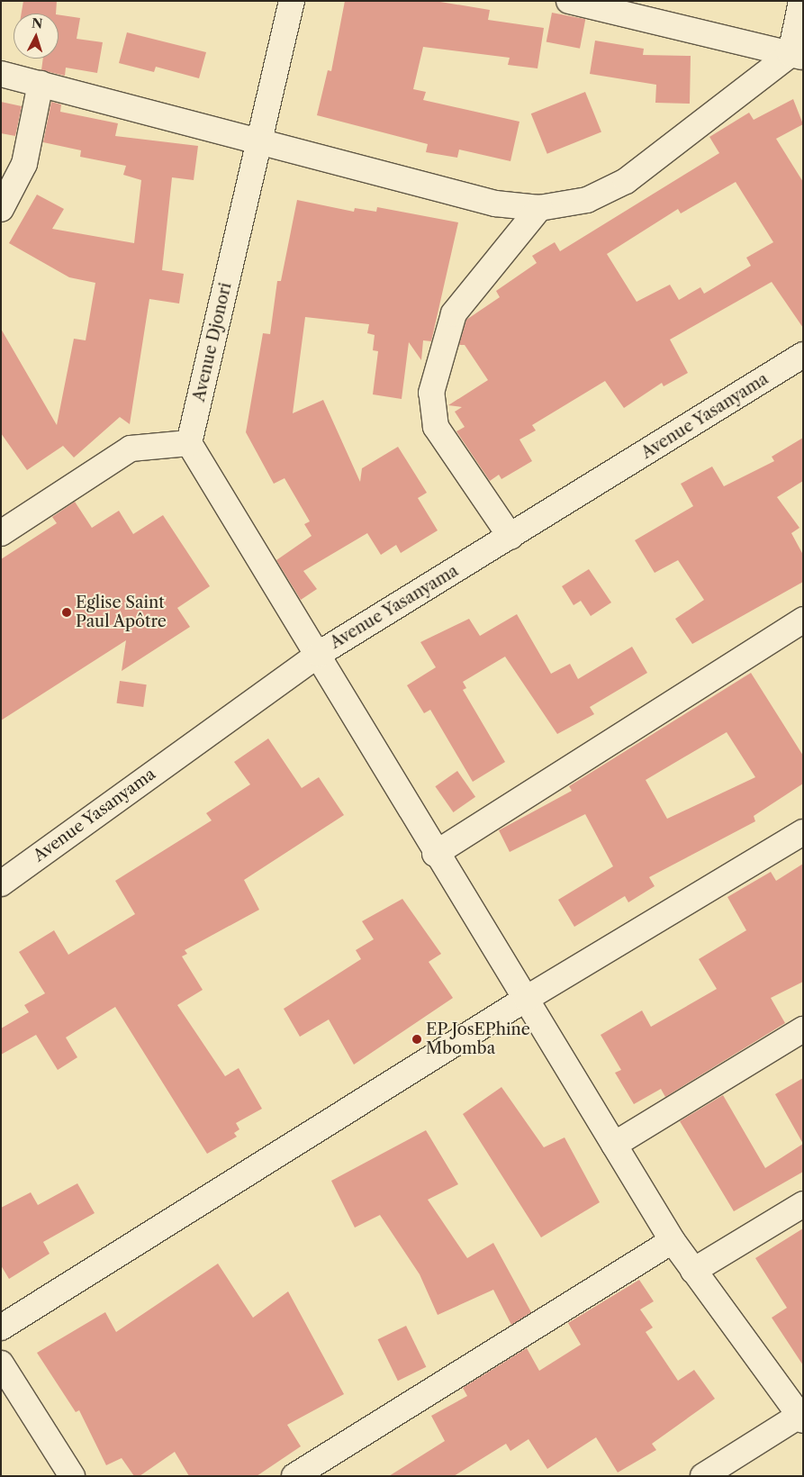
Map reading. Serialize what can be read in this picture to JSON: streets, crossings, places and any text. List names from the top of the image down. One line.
{"streets":{"street":["Avenue Djonori","Avenue Yasanyama"]},"places":["Eglise Saint Paul Apôtre","EP JosEPhine Mbomba"],"north":"top"}
